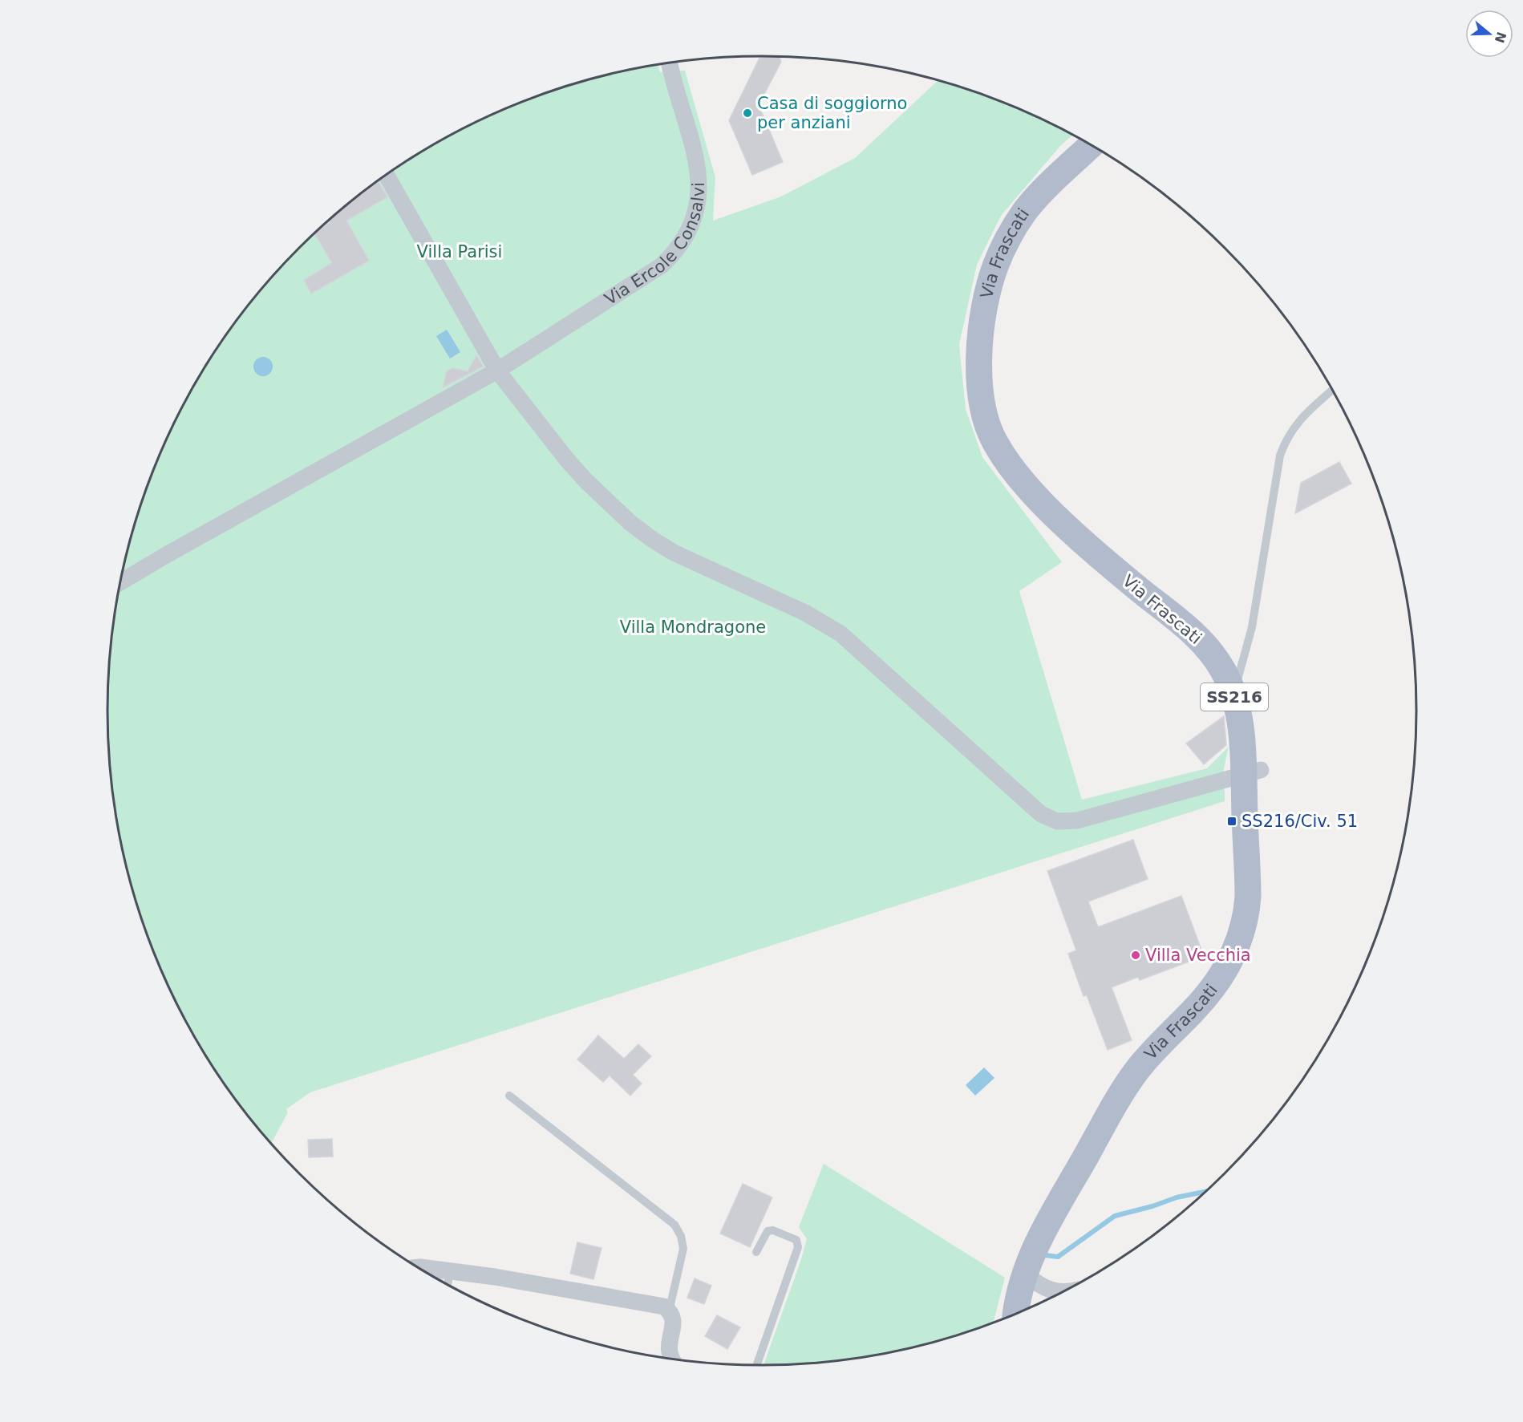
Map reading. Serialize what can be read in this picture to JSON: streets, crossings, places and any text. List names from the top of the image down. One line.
{"streets":{"main road":["Via Frascati","SS216"],"street":["Via Ercole Consalvi"]},"parks":["Villa Parisi","Villa Mondragone"],"places":{"other":["Casa di soggiorno per anziani","Villa Vecchia"],"transit":["SS216/Civ. 51"]},"north":"right"}
